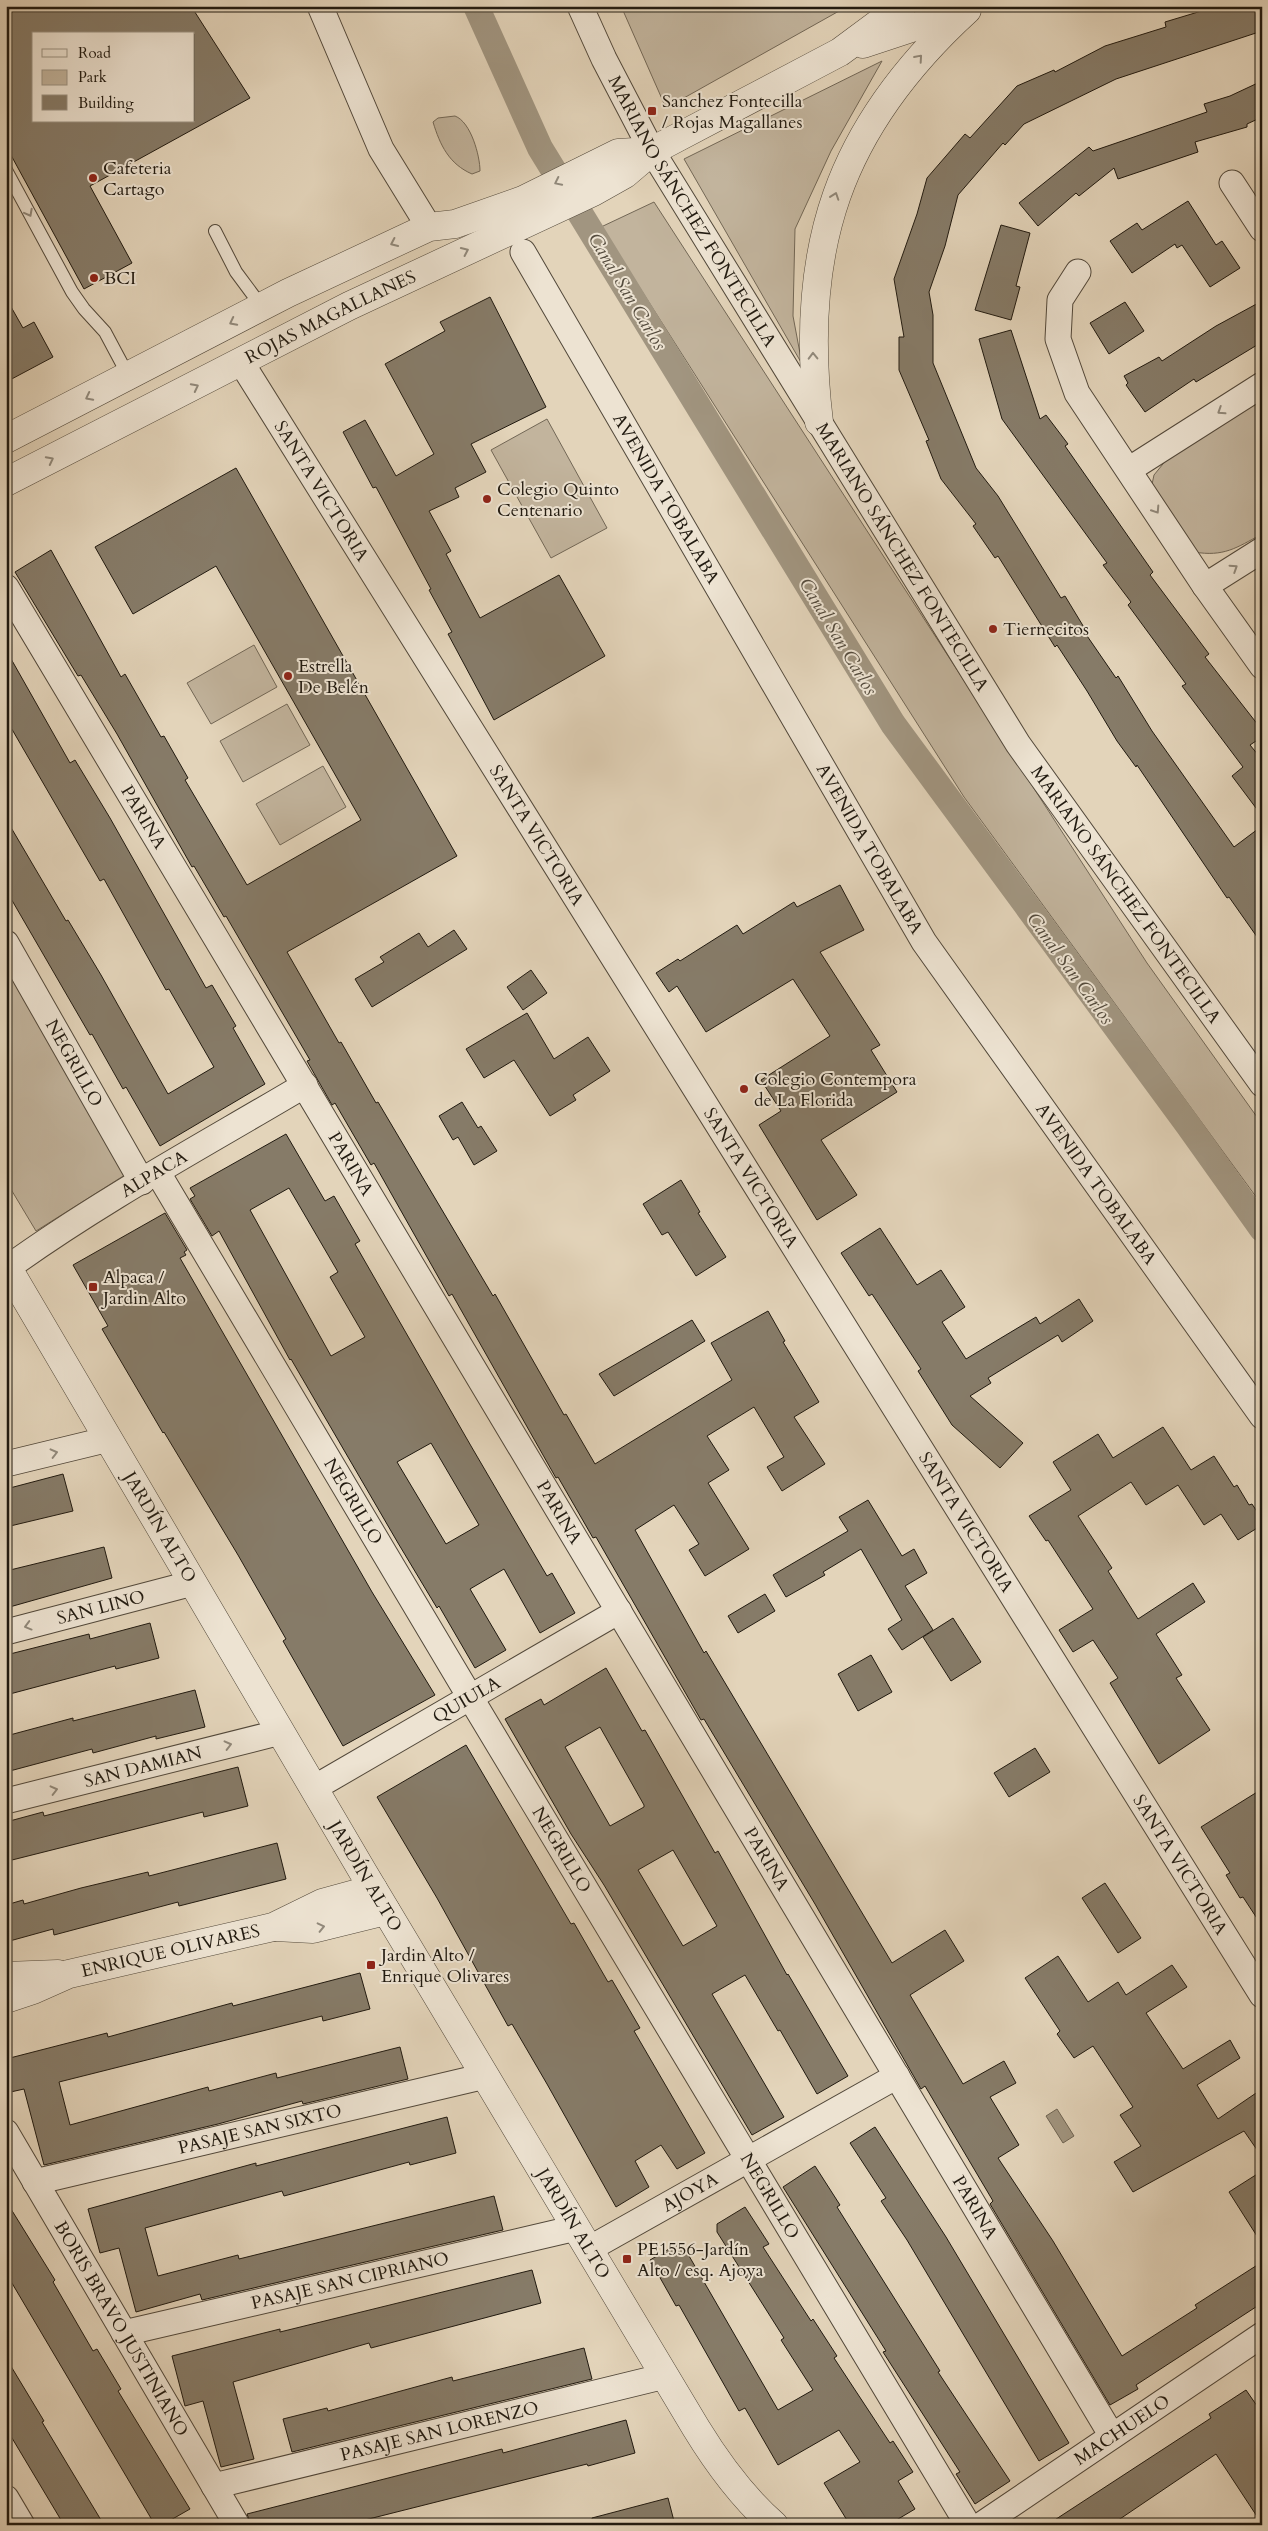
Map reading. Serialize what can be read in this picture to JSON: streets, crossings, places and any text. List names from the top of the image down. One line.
{"streets":{"street":["MARIANO SÁNCHEZ FONTECILLA","ROJAS MAGALLANES","SANTA VICTORIA","AVENIDA TOBALABA","PARINA","NEGRILLO","ALPACA","JARDÍN ALTO","SAN LINO","QUIULA","SAN DAMIAN","ENRIQUE OLIVARES","PASAJE SAN SIXTO","AJOYA","PASAJE SAN CIPRIANO","BORIS BRAVO JUSTINIANO","MACHUELO","PASAJE SAN LORENZO"]},"crossings":[["MARIANO SÁNCHEZ FONTECILLA","ROJAS MAGALLANES"],["ROJAS MAGALLANES","SANTA VICTORIA"],["PARINA","ALPACA"],["PARINA","QUIULA"],["PARINA","AJOYA"],["PARINA","MACHUELO"],["NEGRILLO","ALPACA"],["NEGRILLO","QUIULA"],["NEGRILLO","AJOYA"],["ALPACA","JARDÍN ALTO"],["JARDÍN ALTO","SAN LINO"],["JARDÍN ALTO","QUIULA"],["JARDÍN ALTO","SAN DAMIAN"],["JARDÍN ALTO","ENRIQUE OLIVARES"],["JARDÍN ALTO","PASAJE SAN SIXTO"],["JARDÍN ALTO","AJOYA"],["JARDÍN ALTO","PASAJE SAN CIPRIANO"],["JARDÍN ALTO","PASAJE SAN LORENZO"],["PASAJE SAN SIXTO","BORIS BRAVO JUSTINIANO"],["AJOYA","PASAJE SAN CIPRIANO"],["PASAJE SAN CIPRIANO","BORIS BRAVO JUSTINIANO"],["BORIS BRAVO JUSTINIANO","PASAJE SAN LORENZO"]],"one_way":["SAN DAMIAN"],"water":["Canal San Carlos"],"places":{"transit":["Sanchez Fontecilla / Rojas Magallanes","Alpaca / Jardin Alto","Jardin Alto / Enrique Olivares","PE1556-Jardín Alto / esq. Ajoya"],"other":["Cafeteria Cartago","BCI","Colegio Quinto Centenario","Tiernecitos","Estrella De Belén","Colegio Contempora de La Florida"]},"legend":["Road","Park","Building"]}
